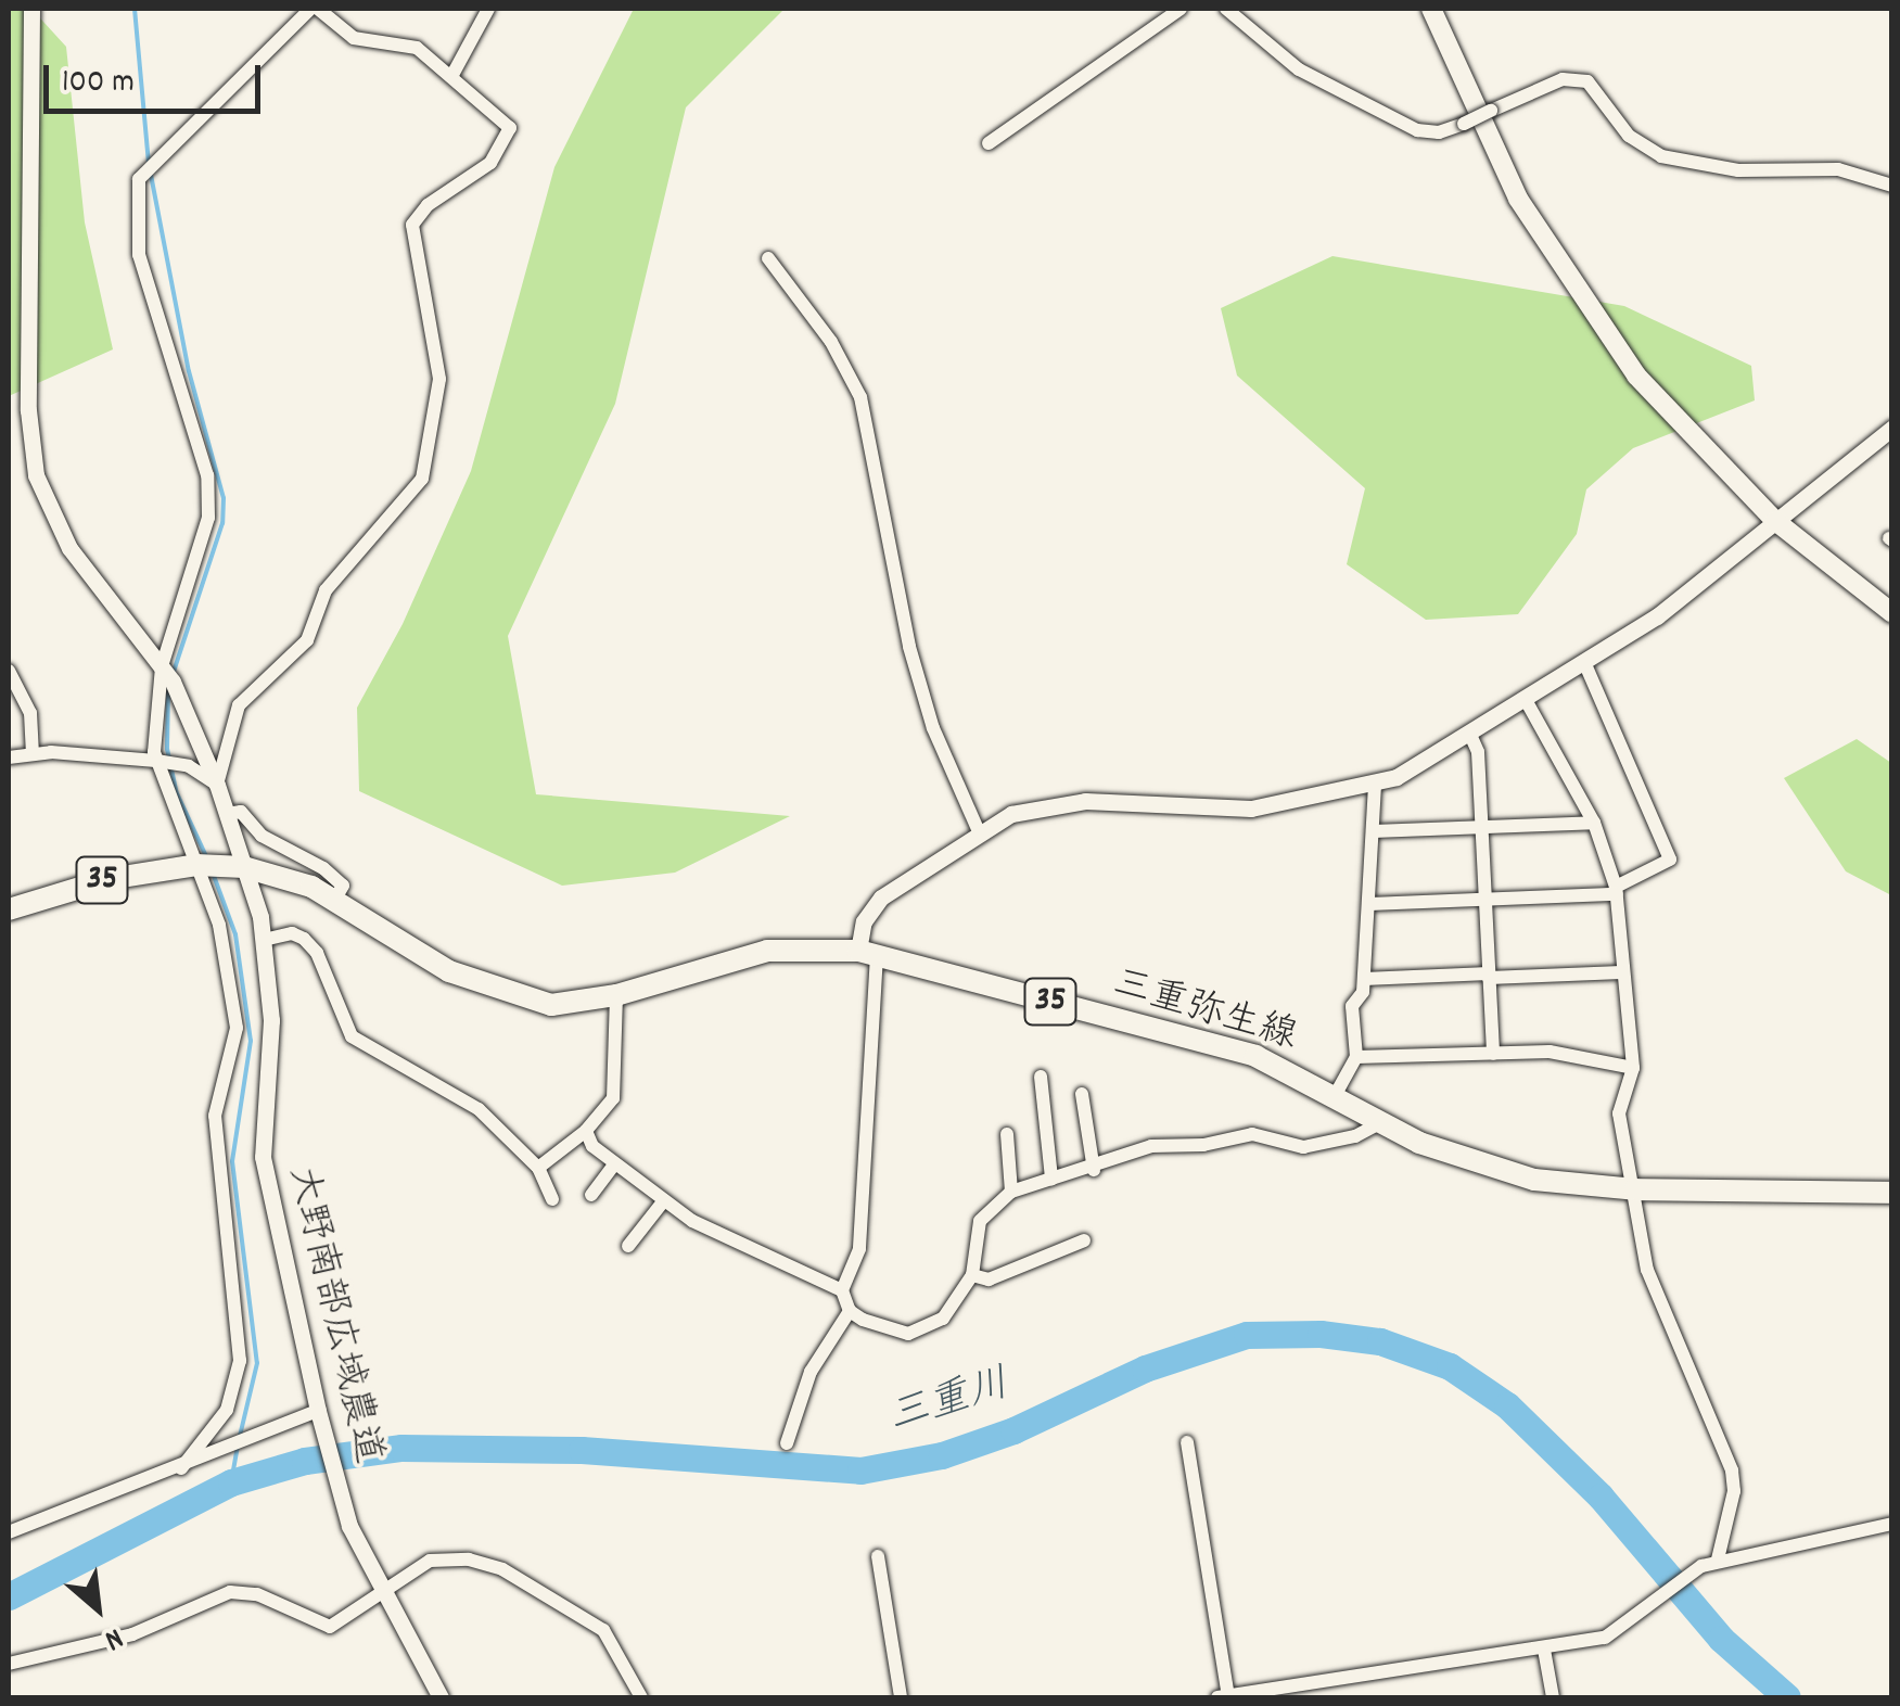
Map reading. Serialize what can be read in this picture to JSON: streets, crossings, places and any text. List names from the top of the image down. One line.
{"streets":{"main road":["35","三重弥生線"],"street":["大野南部広域農道"]},"crossings":[["三重弥生線","大野南部広域農道"]],"water":["三重川"],"scale_bar":"100 m","north":"bottom right"}
